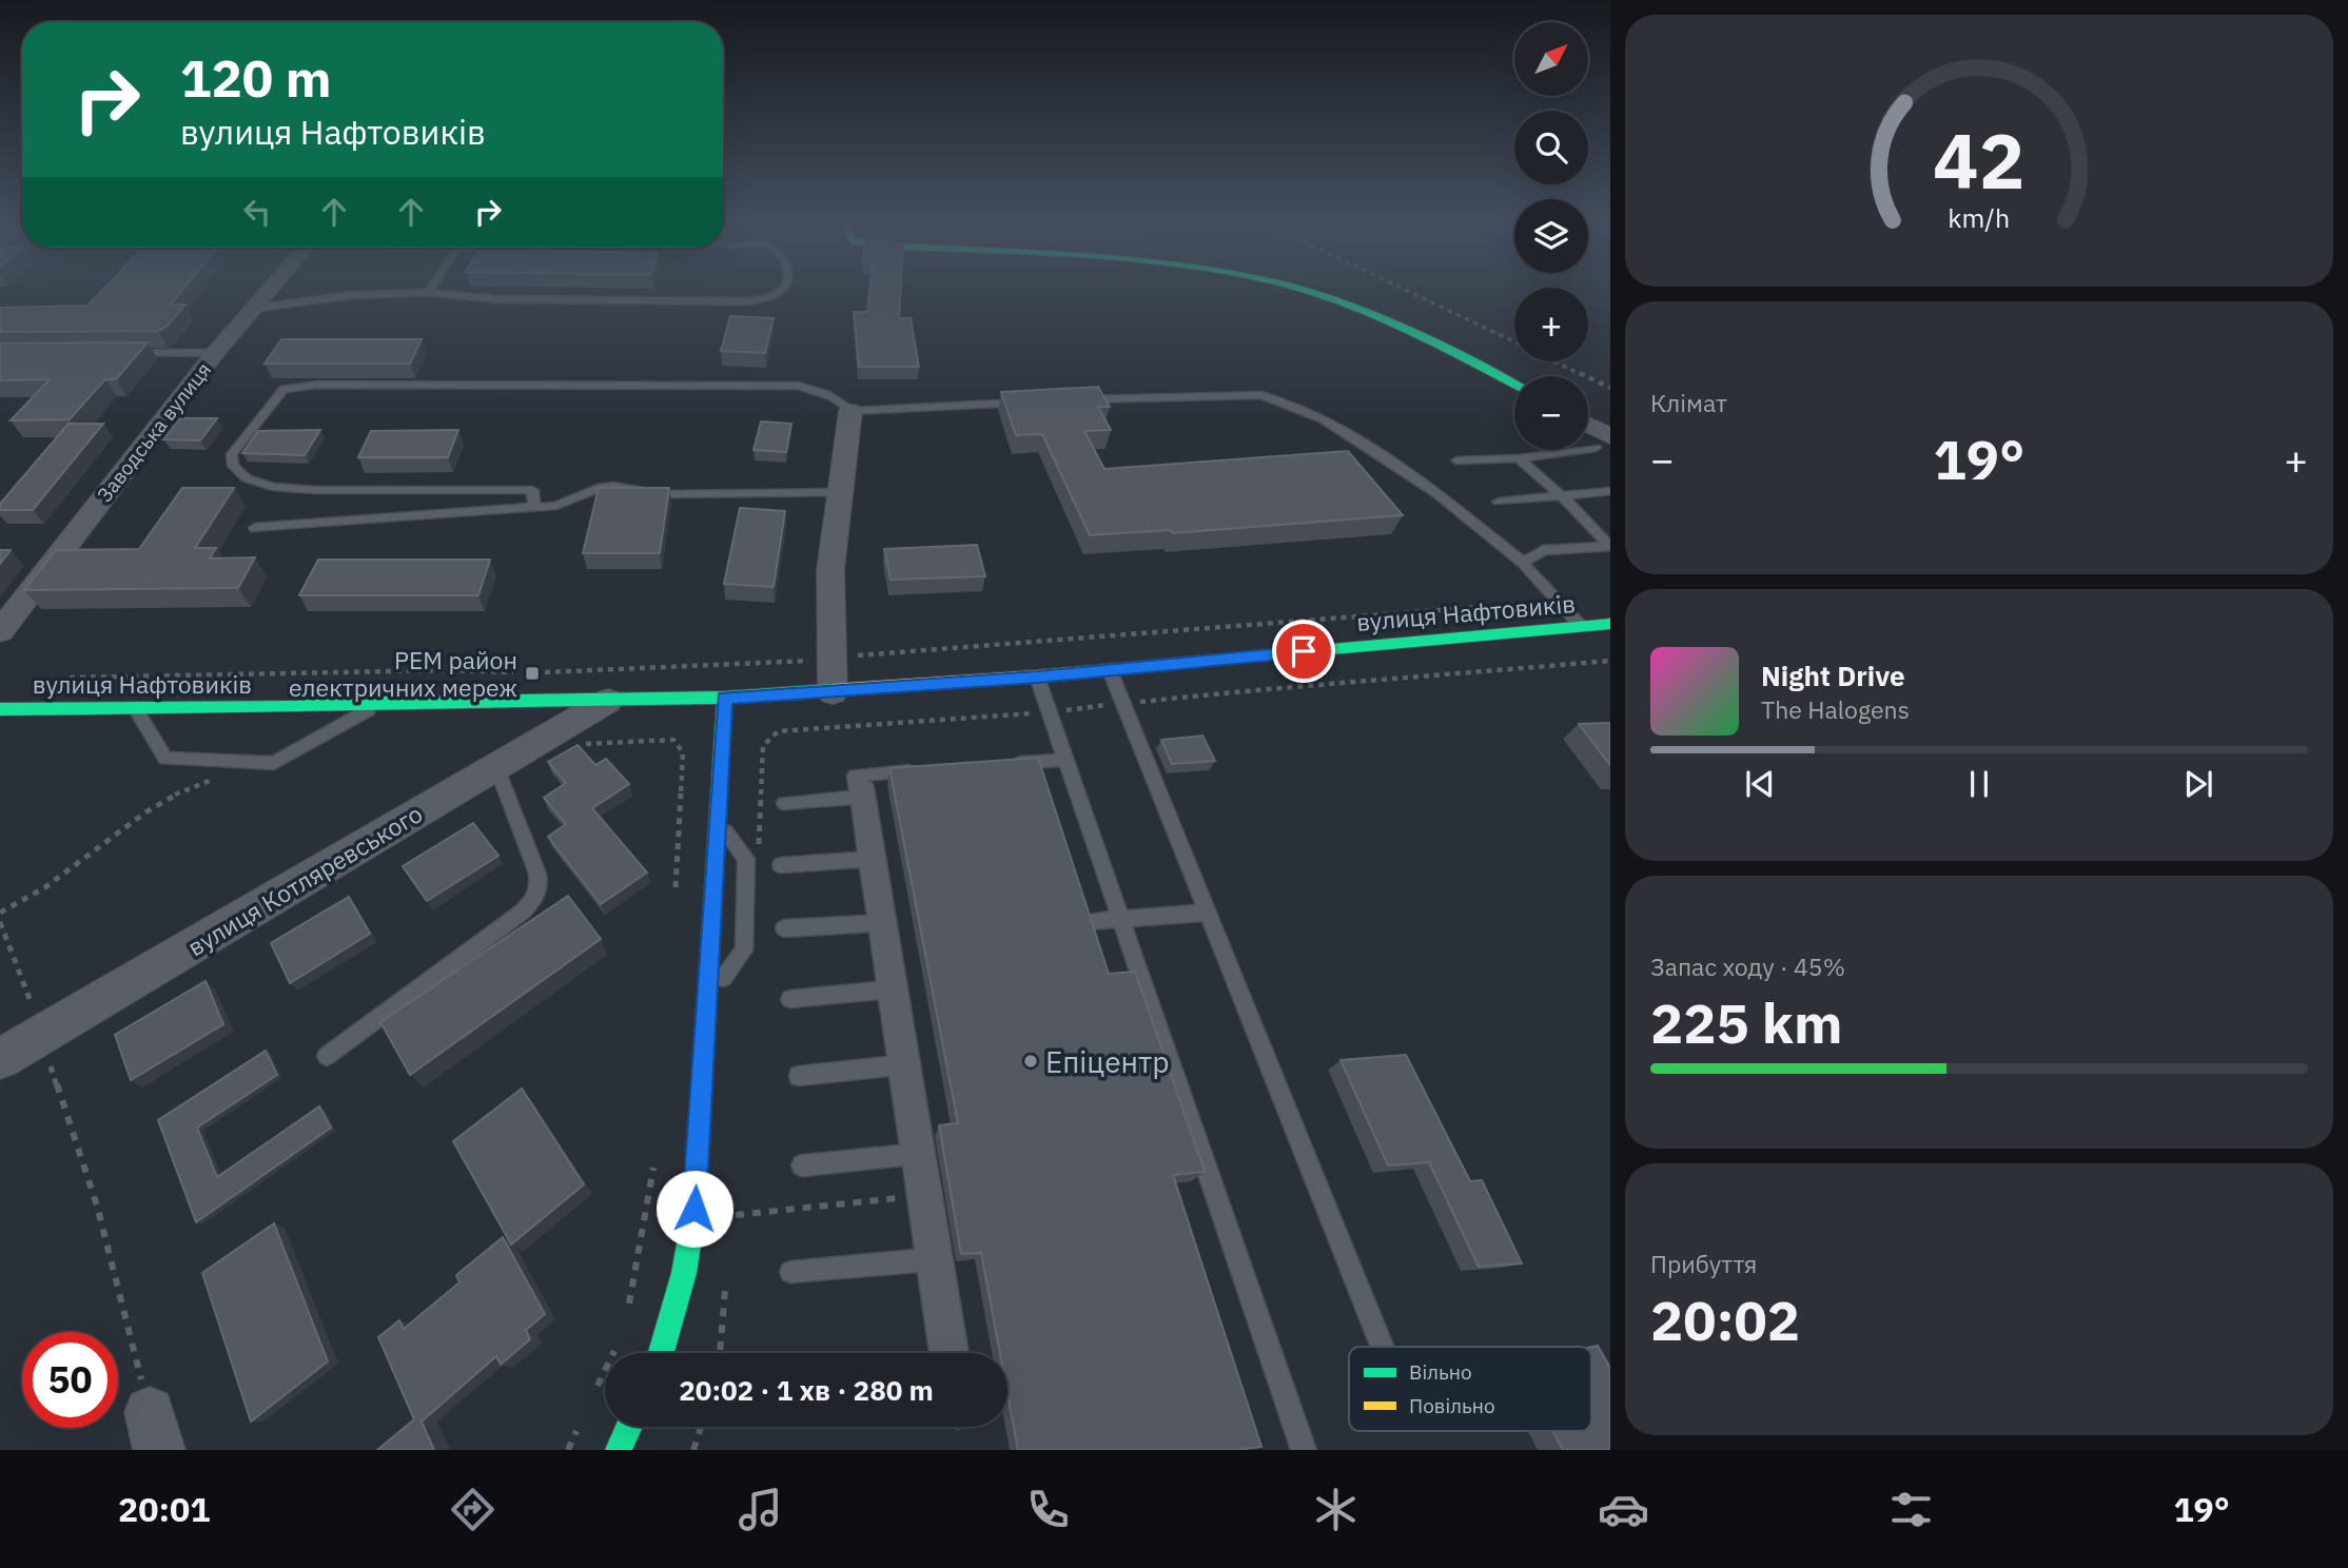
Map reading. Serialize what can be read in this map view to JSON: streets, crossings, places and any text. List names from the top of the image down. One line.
{"streets":{"street":["Заводська вулиця","вулиця Нафтовиків","вулиця Котляревського"]},"crossings":[["вулиця Нафтовиків","вулиця Котляревського"]],"places":{"transit":["РЕМ район електричних мереж"],"other":["Епіцентр"]},"legend":["Вільно","Повільно"],"north":"top right","page":{"map_buttons":["+","−"],"turn":["120 m","вулиця Нафтовиків"],"tile":["Клімат",["Запас ходу · 45%","225 km"],["Прибуття","20:02"]],"heat":["−","19°","+"],"song":["Night Drive","The Halogens"],"limit":"50","trip":"20:02 · 1 хв · 280 m","tabs":["20:01","19°"],"gauge":["42","km/h"]}}
